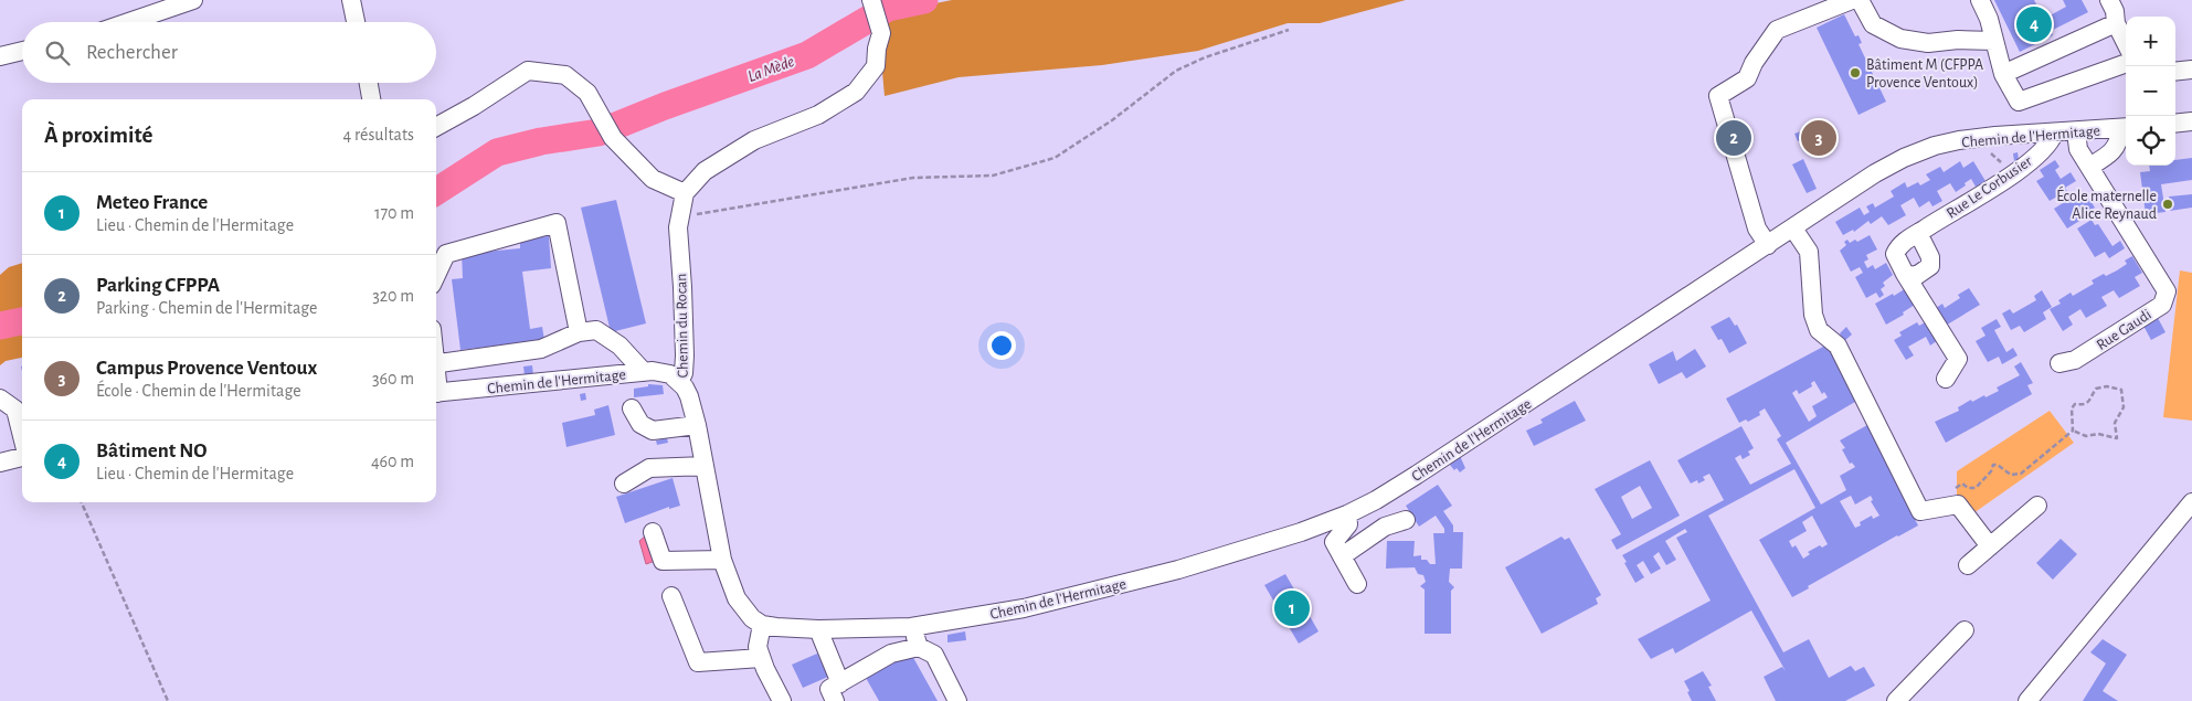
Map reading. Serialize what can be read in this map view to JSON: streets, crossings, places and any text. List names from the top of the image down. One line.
{"streets":{"street":["Chemin de l'Hermitage","Rue Le Corbusier","Chemin du Rocan","Rue Gaudi"]},"crossings":[["Chemin de l'Hermitage","Rue Le Corbusier"],["Chemin de l'Hermitage","Chemin du Rocan"],["Chemin de l'Hermitage","Rue Gaudi"]],"water":["La Mède"],"places":["Bâtiment M (CFPPA Provence Ventoux)","École maternelle Alice Reynaud"],"page":{"pins":["4","2","3","1"],"map_buttons":["+","−"],"search":"Rechercher","heading":["À proximité","4 résultats"],"list":[{"mark":"1","name":"Meteo France","note":"Lieu · Chemin de l'Hermitage","value":"170 m"},{"mark":"2","name":"Parking CFPPA","note":"Parking · Chemin de l'Hermitage","value":"320 m"},{"mark":"3","name":"Campus Provence Ventoux","note":"École · Chemin de l'Hermitage","value":"360 m"},{"mark":"4","name":"Bâtiment NO","note":"Lieu · Chemin de l'Hermitage","value":"460 m"}]}}
